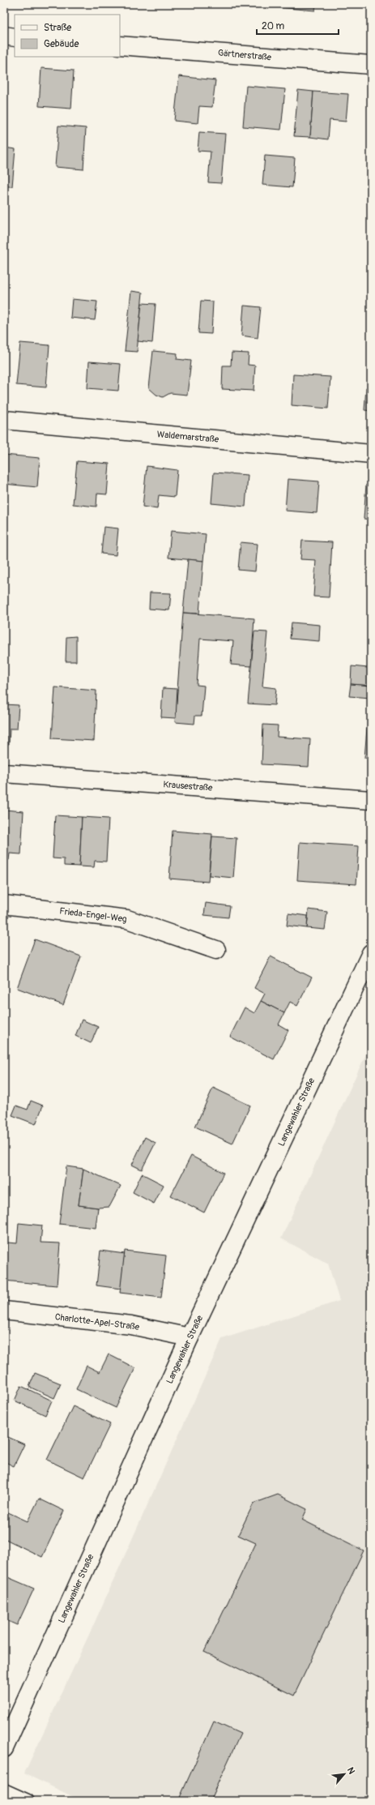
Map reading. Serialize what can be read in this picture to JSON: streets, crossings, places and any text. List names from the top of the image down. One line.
{"streets":{"street":["Gärtnerstraße","Waldemarstraße","Krausestraße","Frieda-Engel-Weg","Langewahler Straße","Charlotte-Apel-Straße"]},"crossings":[["Langewahler Straße","Charlotte-Apel-Straße"]],"legend":["Straße","Gebäude"],"scale_bar":"20 m","north":"top right"}
